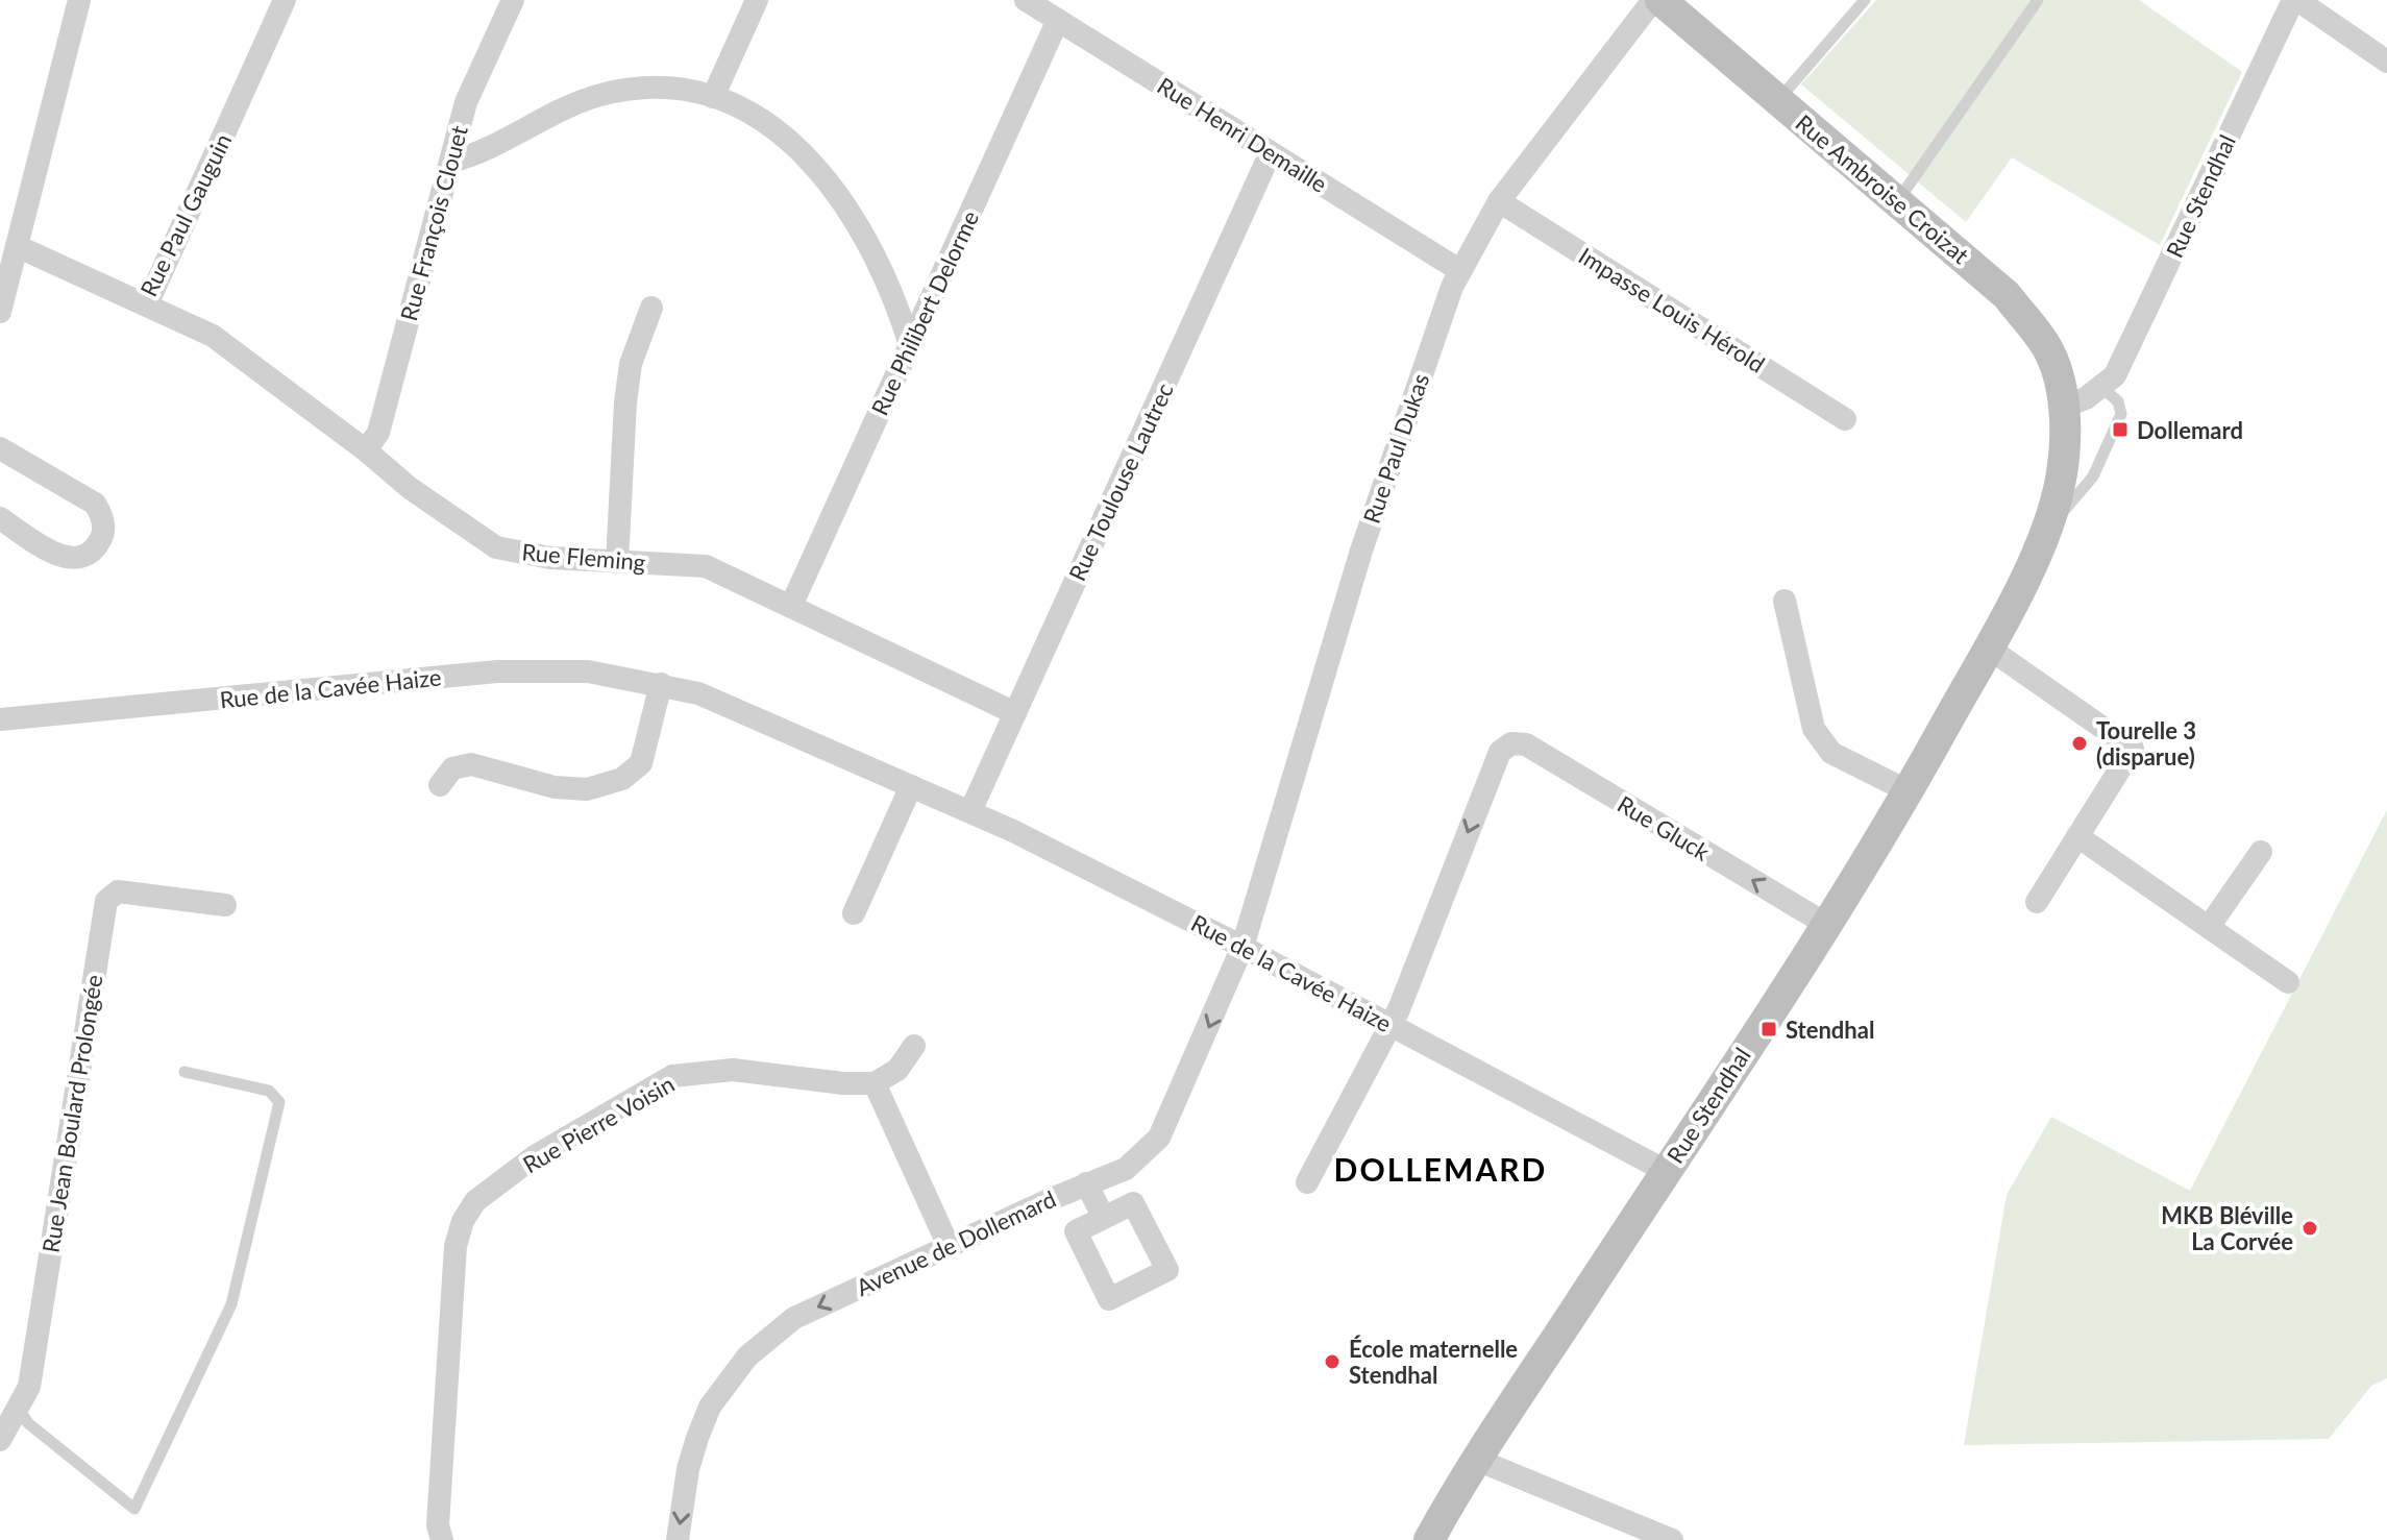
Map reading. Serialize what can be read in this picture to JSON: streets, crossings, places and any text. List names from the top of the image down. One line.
{"streets":{"street":["Rue Henri Demaille","Rue Ambroise Croizat","Rue Stendhal","Rue Paul Gauguin","Rue François Clouet","Impasse Louis Hérold","Rue Philibert Delorme","Rue Paul Dukas","Rue Toulouse Lautrec","Rue Fleming","Rue de la Cavée Haize","Rue Gluck","Rue Jean Boulard Prolongée","Rue Pierre Voisin","Avenue de Dollemard"]},"crossings":[["Rue Henri Demaille","Rue Philibert Delorme"],["Rue Henri Demaille","Rue Paul Dukas"],["Rue Henri Demaille","Rue Toulouse Lautrec"],["Rue Ambroise Croizat","Rue Stendhal"],["Rue Stendhal","Rue de la Cavée Haize"],["Rue Stendhal","Rue Gluck"],["Rue Paul Gauguin","Rue Fleming"],["Rue François Clouet","Rue Fleming"],["Impasse Louis Hérold","Rue Paul Dukas"],["Rue Philibert Delorme","Rue Fleming"],["Rue Paul Dukas","Rue de la Cavée Haize"],["Rue Paul Dukas","Avenue de Dollemard"],["Rue Toulouse Lautrec","Rue Fleming"],["Rue Toulouse Lautrec","Rue de la Cavée Haize"],["Rue de la Cavée Haize","Rue Gluck"],["Rue de la Cavée Haize","Avenue de Dollemard"]],"one_way":["Avenue de Dollemard"],"districts":["DOLLEMARD"],"places":{"transit":["Dollemard","Stendhal"],"other":["Tourelle 3 (disparue)","MKB Bléville La Corvée","École maternelle Stendhal"]}}
